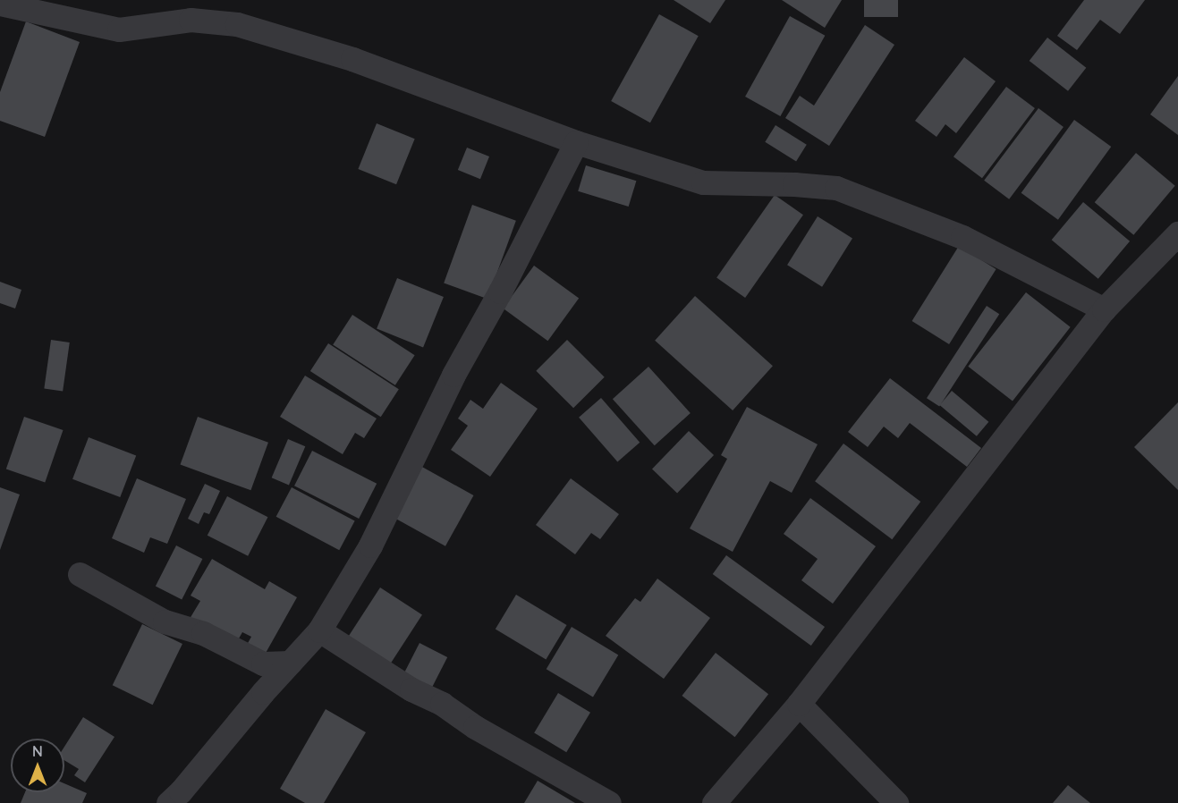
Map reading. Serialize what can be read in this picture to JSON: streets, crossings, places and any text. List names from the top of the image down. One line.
{"north":"top"}
